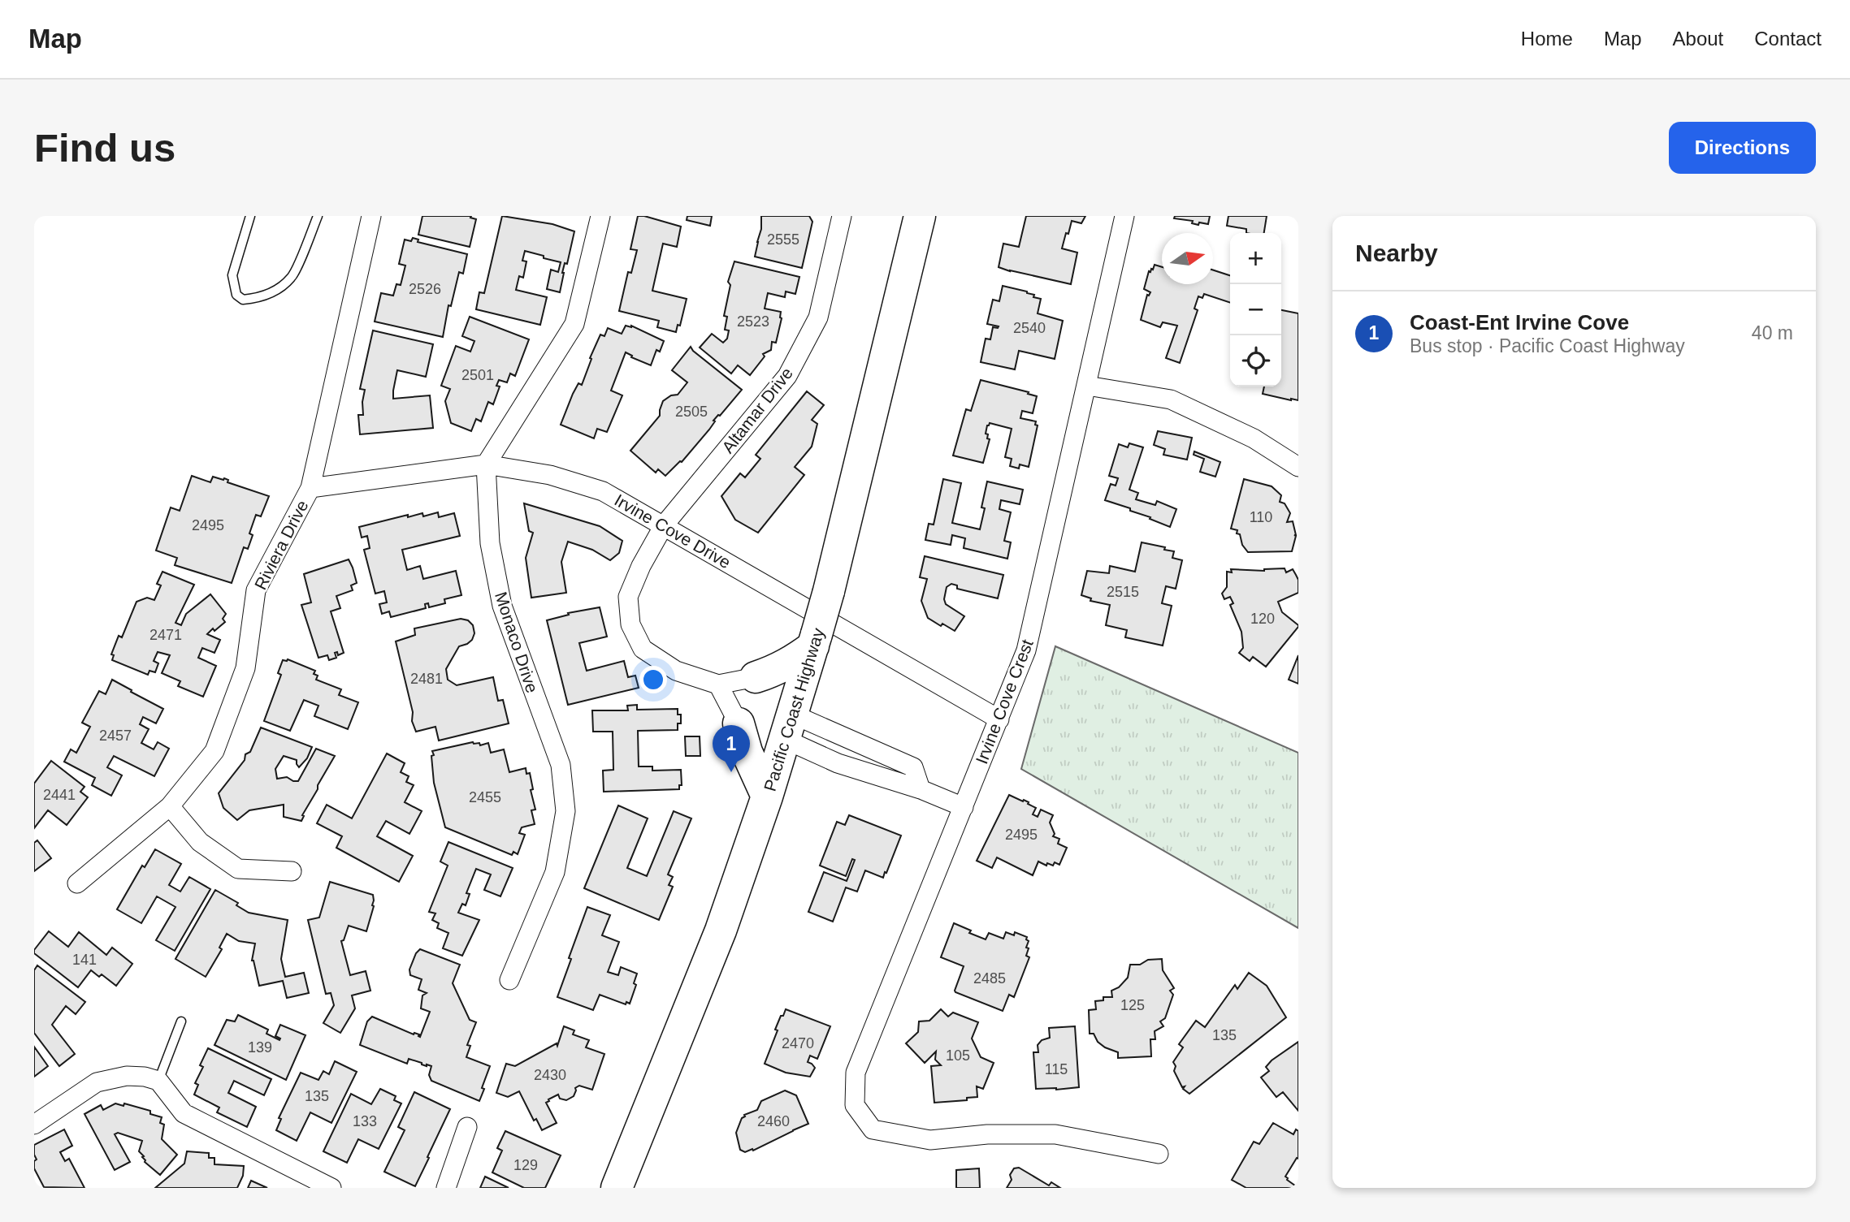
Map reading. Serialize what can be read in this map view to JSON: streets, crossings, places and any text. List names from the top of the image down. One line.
{"streets":{"highway":["Pacific Coast Highway"],"street":["Altamar Drive","Irvine Cove Drive","Riviera Drive","Monaco Drive","Irvine Cove Crest"]},"crossings":[["Altamar Drive","Irvine Cove Drive"],["Irvine Cove Drive","Riviera Drive"],["Irvine Cove Drive","Monaco Drive"],["Irvine Cove Drive","Irvine Cove Crest"]],"house_numbers":["2555","2526","2523","2540","2501","2505","110","2495","2515","120","2471","2481","2457","2441","2455","2495","141","2485","125","135","2470","139","105","115","2430","135","133","2460","129"],"north":"right","page":{"header":"Map","nav":["Home","Map","About","Contact"],"buttons":"Directions","title":"Find us","heading":"Nearby","map_buttons":["+","−"],"list":[{"mark":"1","name":"Coast-Ent Irvine Cove","note":"Bus stop · Pacific Coast Highway","value":"40 m"}],"pins":"1"}}
